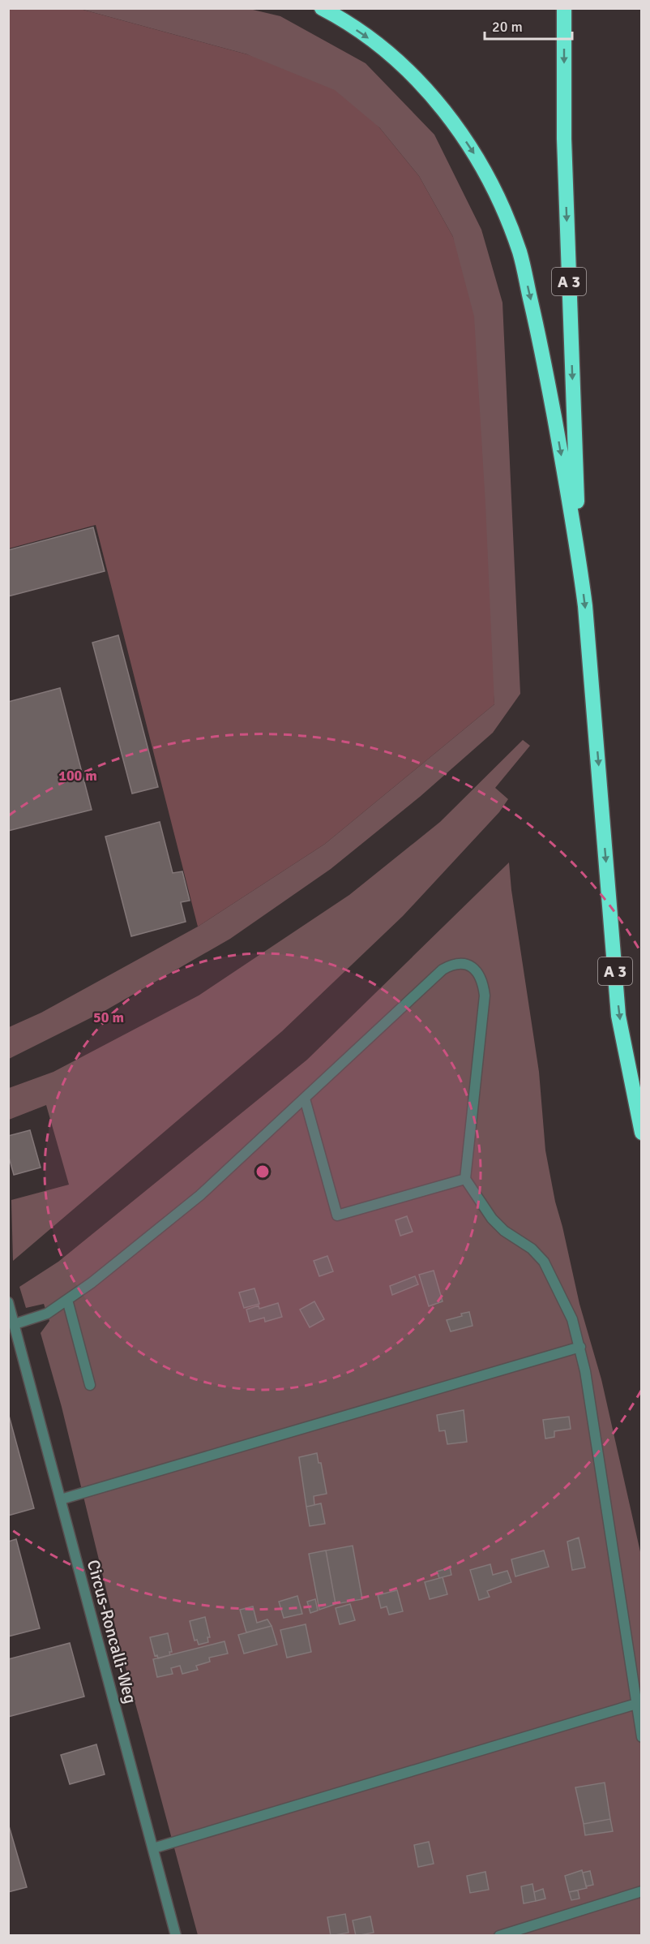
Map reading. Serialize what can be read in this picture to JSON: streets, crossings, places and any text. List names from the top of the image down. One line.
{"streets":{"highway":["A 3"],"street":["Circus-Roncalli-Weg"]},"scale_bar":"20 m","rings":["100 m","50 m"]}
